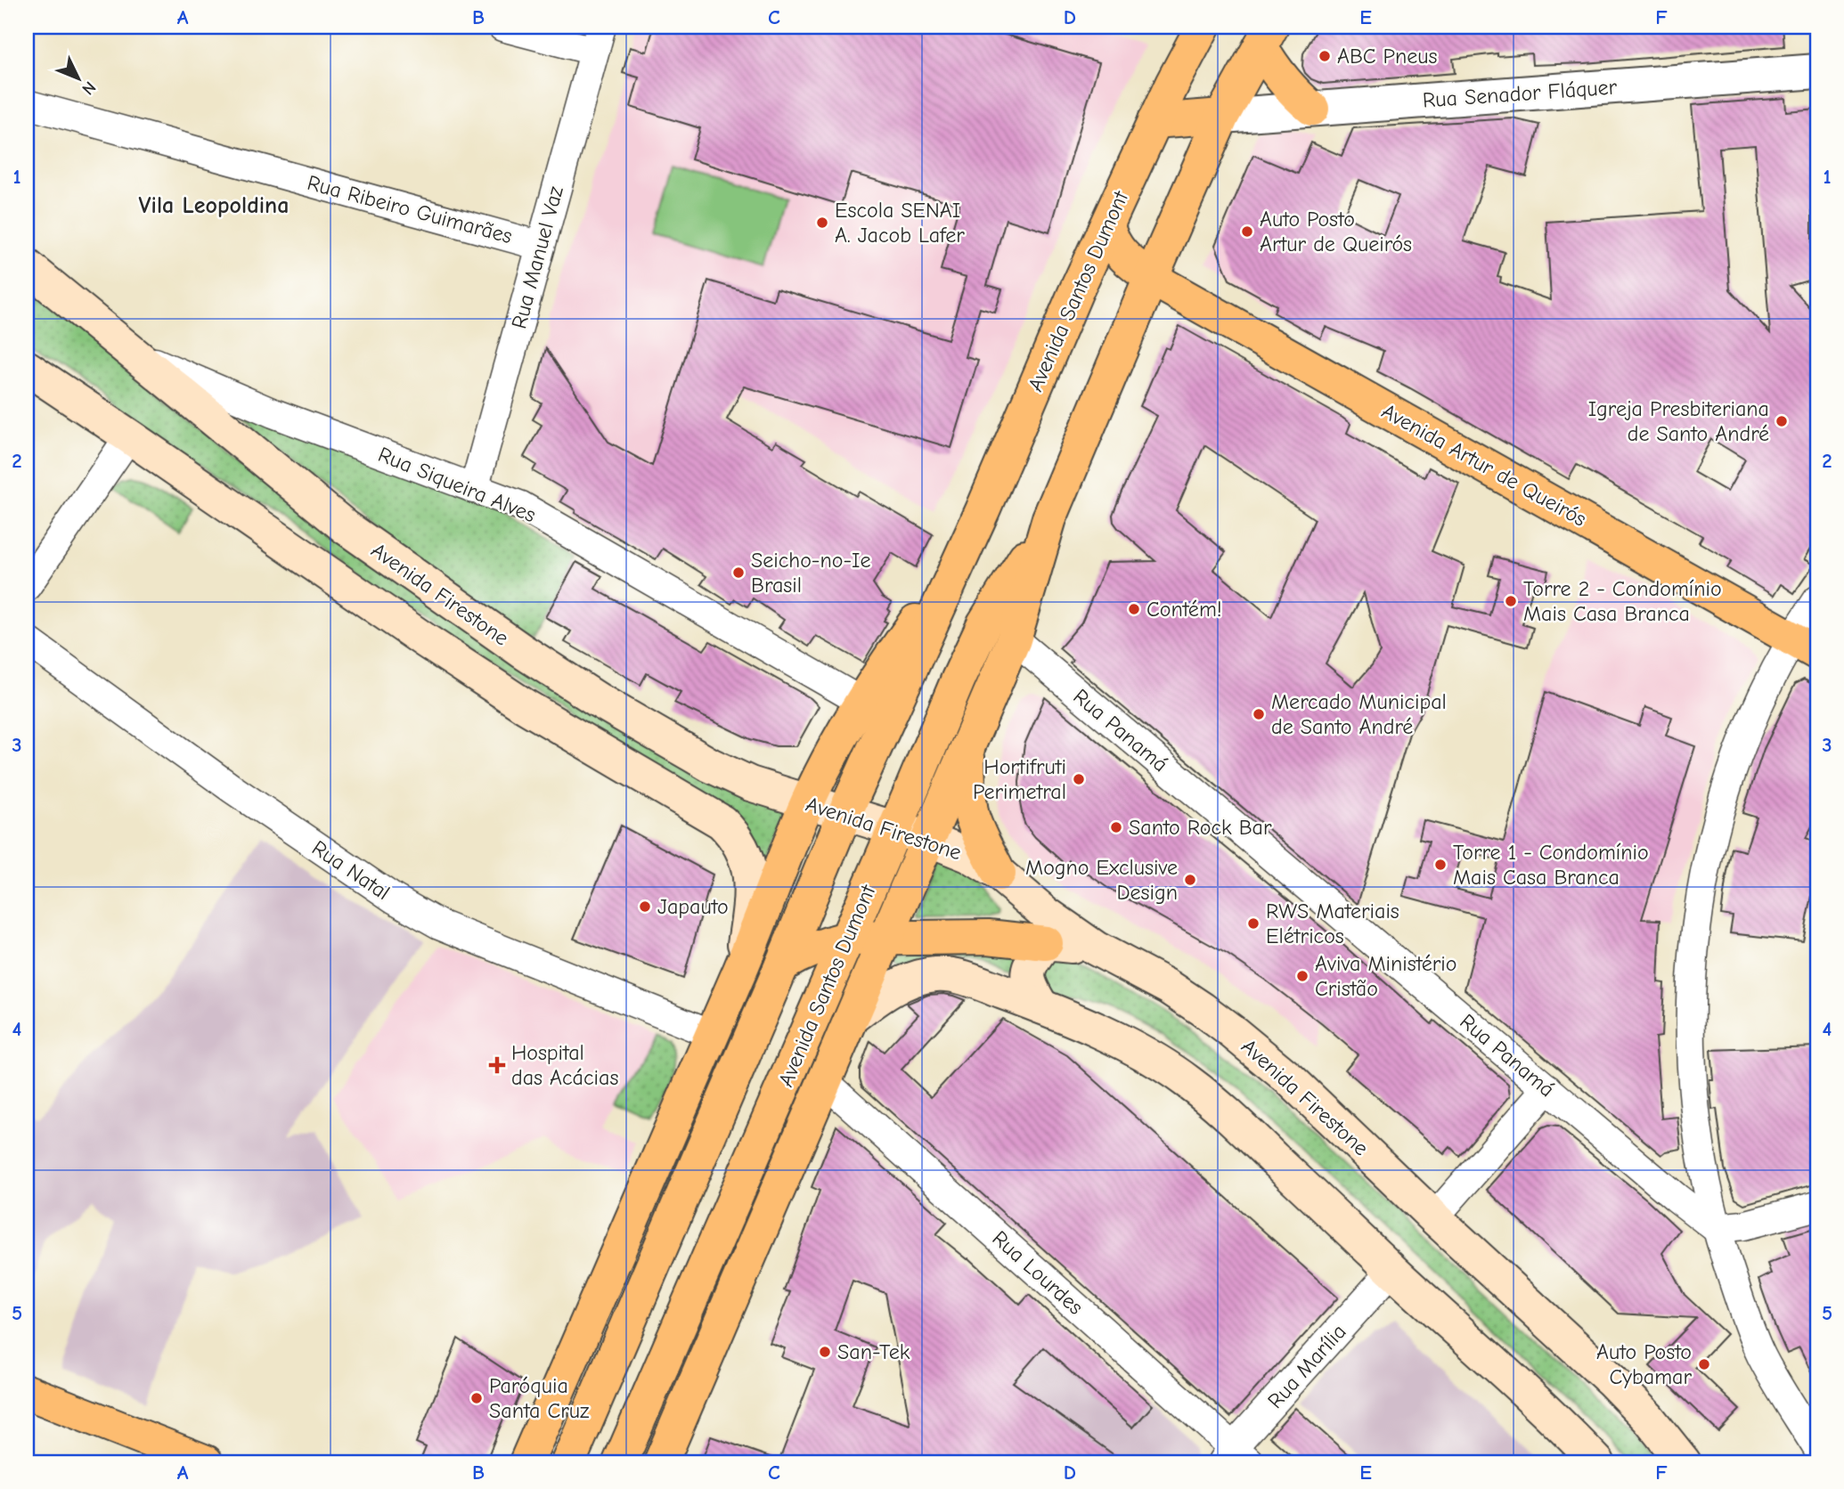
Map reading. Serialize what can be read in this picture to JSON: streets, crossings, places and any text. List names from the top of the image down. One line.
{"streets":{"main road":["Avenida Santos Dumont","Avenida Artur de Queirós","Avenida Firestone"],"street":["Rua Senador Fláquer","Rua Ribeiro Guimarães","Rua Manuel Vaz","Rua Siqueira Alves","Rua Panamá","Rua Natal","Rua Lourdes","Rua Marília"]},"crossings":[["Rua Senador Fláquer","Avenida Santos Dumont"],["Rua Ribeiro Guimarães","Rua Manuel Vaz"],["Rua Manuel Vaz","Rua Siqueira Alves"],["Avenida Santos Dumont","Avenida Artur de Queirós"],["Avenida Santos Dumont","Rua Siqueira Alves"],["Avenida Santos Dumont","Avenida Firestone"],["Avenida Santos Dumont","Rua Panamá"],["Avenida Santos Dumont","Rua Natal"],["Avenida Santos Dumont","Rua Lourdes"],["Rua Siqueira Alves","Avenida Firestone"],["Rua Lourdes","Rua Marília"]],"districts":["Vila Leopoldina"],"places":{"other":["ABC Pneus","Escola SENAI A. Jacob Lafer","Auto Posto Artur de Queirós","Igreja Presbiteriana de Santo André","Seicho-no-Ie Brasil","Torre 2 - Condomínio Mais Casa Branca","Contém!","Mercado Municipal de Santo André","Hortifruti Perimetral","Santo Rock Bar","Torre 1 - Condomínio Mais Casa Branca","Mogno Exclusive Design","Japauto","RWS Materiais Elétricos","Aviva Ministério Cristão","San-Tek","Auto Posto Cybamar","Paróquia Santa Cruz"],"health":["Hospital das Acácias"]},"north":"bottom right","grid":{"columns":["A","B","C","D","E","F"],"rows":["1","2","3","4","5"]}}
